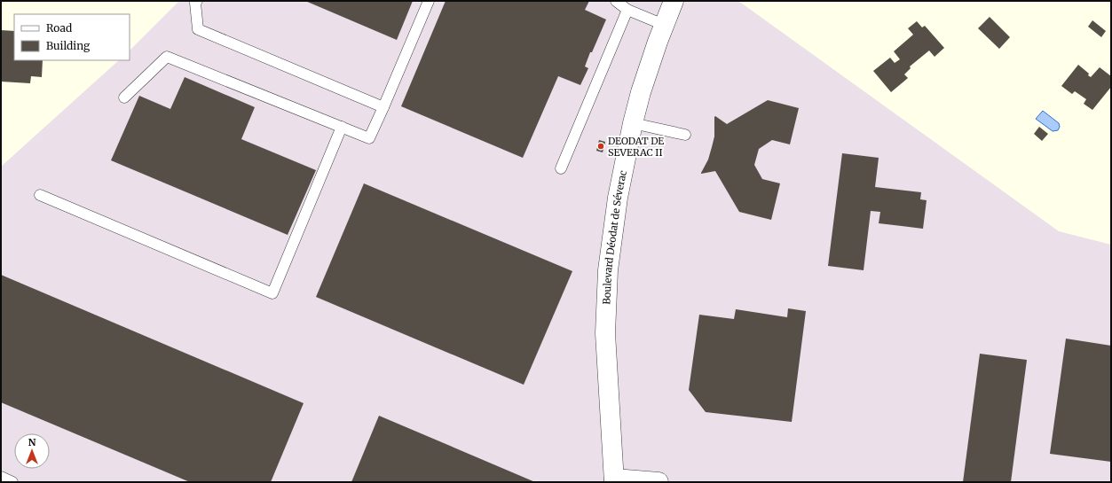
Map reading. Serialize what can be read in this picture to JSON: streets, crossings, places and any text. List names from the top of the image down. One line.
{"streets":{"street":["Boulevard Déodat de Séverac"]},"places":["DEODAT DE SEVERAC II"],"legend":["Road","Building"],"north":"top"}
